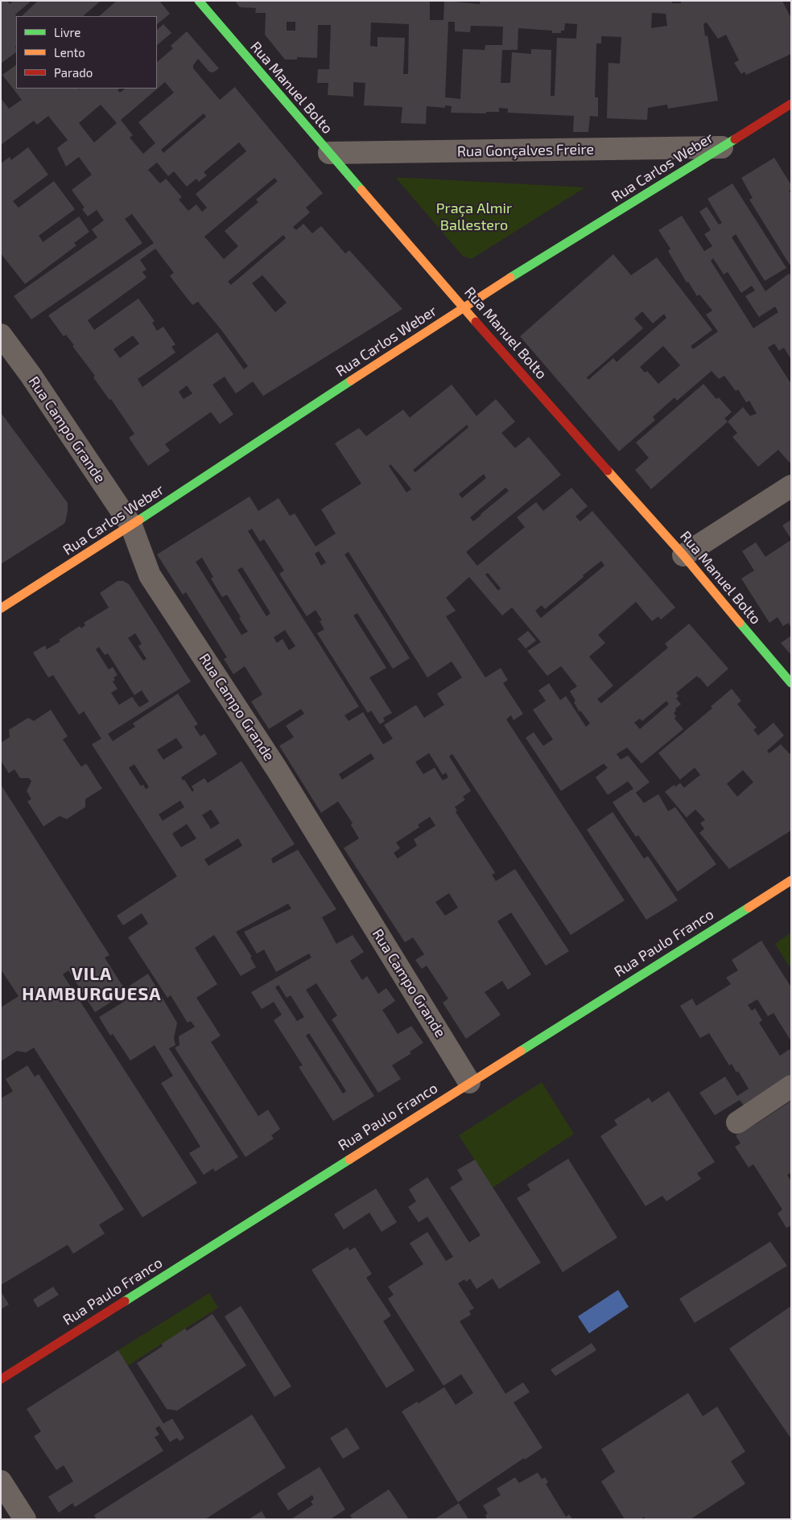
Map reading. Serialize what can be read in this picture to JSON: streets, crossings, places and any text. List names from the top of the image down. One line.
{"streets":{"street":["Rua Manuel Bolto","Rua Gonçalves Freire","Rua Carlos Weber","Rua Campo Grande","Rua Paulo Franco"]},"crossings":[["Rua Manuel Bolto","Rua Gonçalves Freire"],["Rua Manuel Bolto","Rua Carlos Weber"],["Rua Gonçalves Freire","Rua Carlos Weber"],["Rua Carlos Weber","Rua Campo Grande"],["Rua Campo Grande","Rua Paulo Franco"]],"districts":["VILA HAMBURGUESA"],"parks":["Praça Almir Ballestero"],"legend":["Livre","Lento","Parado"]}
